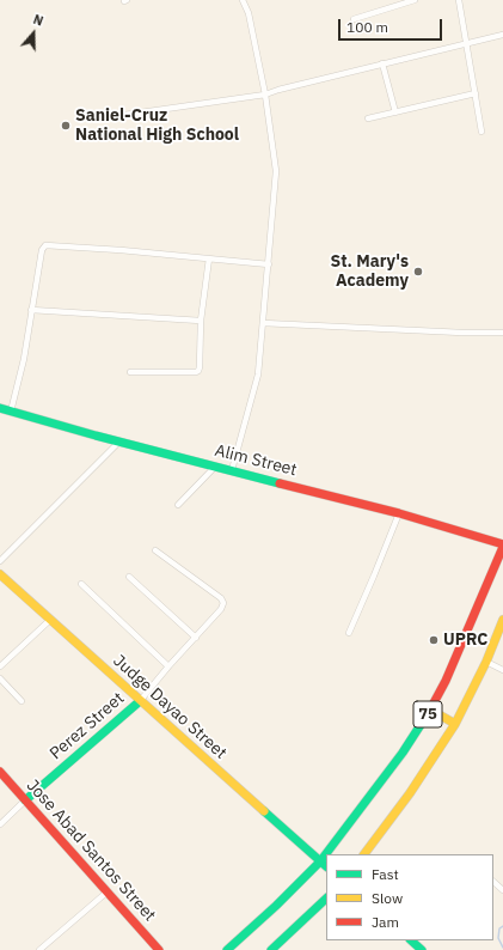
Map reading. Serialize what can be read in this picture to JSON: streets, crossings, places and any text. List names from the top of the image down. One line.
{"streets":{"main road":["Alim Street","Judge Dayao Street","75","Perez Street","Jose Abad Santos Street"]},"crossings":[["Alim Street","75"],["Judge Dayao Street","75"],["Judge Dayao Street","Perez Street"],["Perez Street","Jose Abad Santos Street"]],"places":["Saniel-Cruz National High School","St. Mary's Academy","UPRC"],"legend":["Fast","Slow","Jam"],"scale_bar":"100 m","north":"top"}
